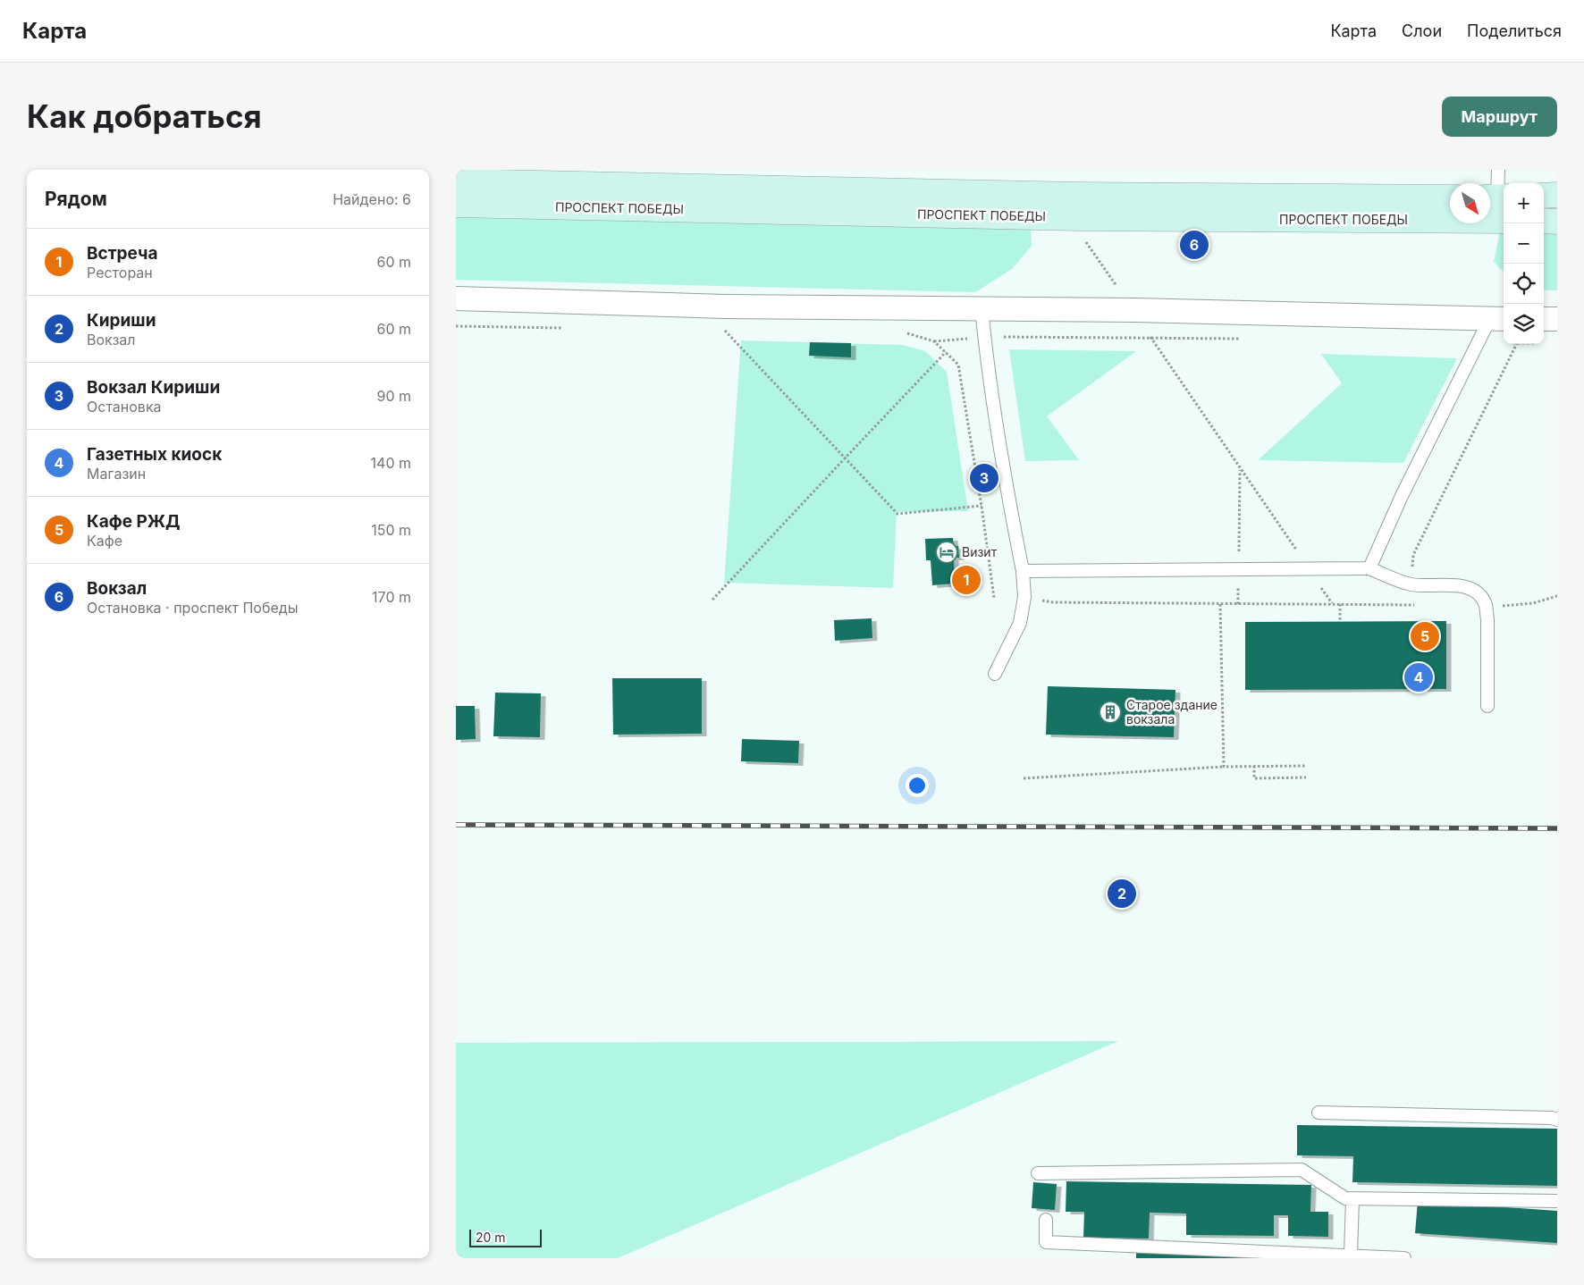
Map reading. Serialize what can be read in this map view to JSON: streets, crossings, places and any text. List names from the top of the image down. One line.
{"streets":{"main road":["ПРОСПЕКТ ПОБЕДЫ"]},"places":{"hotel":["Визит"],"building":["Старое здание вокзала"]},"scale_bar":"20 m","north":"bottom right","page":{"header":"Карта","nav":["Карта","Слои","Поделиться"],"buttons":"Маршрут","title":"Как добраться","heading":["Рядом","Найдено: 6"],"map_buttons":["+","−"],"list":[{"mark":"1","name":"Встреча","note":"Ресторан","value":"60 m"},{"mark":"2","name":"Кириши","note":"Вокзал","value":"60 m"},{"mark":"3","name":"Вокзал Кириши","note":"Остановка","value":"90 m"},{"mark":"4","name":"Газетных киоск","note":"Магазин","value":"140 m"},{"mark":"5","name":"Кафе РЖД","note":"Кафе","value":"150 m"},{"mark":"6","name":"Вокзал","note":"Остановка · проспект Победы","value":"170 m"}],"pins":["6","3","1","5","4","2"],"scale":"20 m"}}
